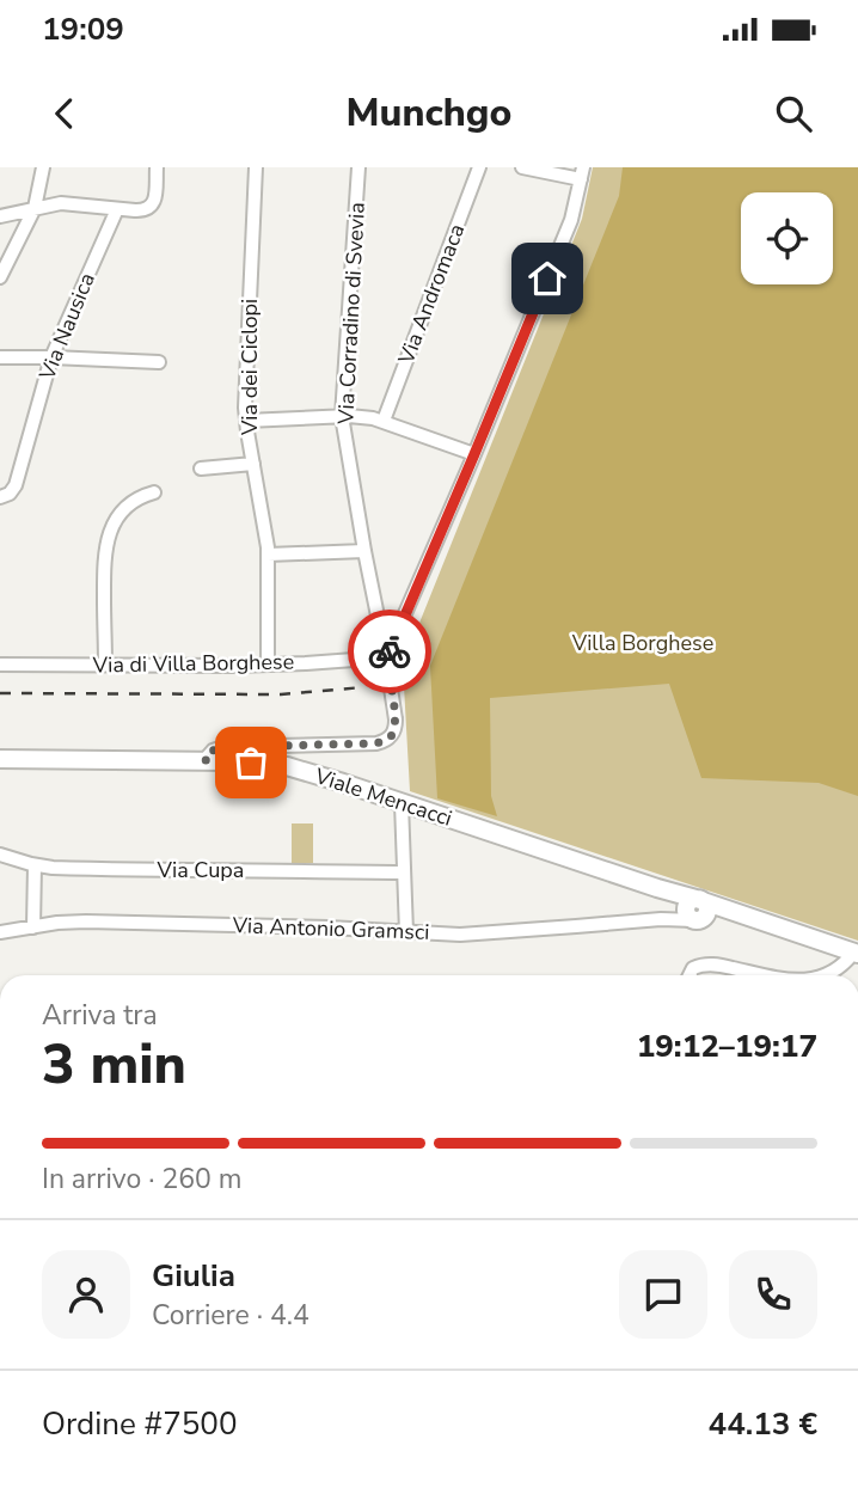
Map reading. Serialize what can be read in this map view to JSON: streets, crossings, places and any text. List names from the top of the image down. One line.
{"streets":{"main road":["Viale Mencacci","Via Antonio Gramsci"],"street":["Via Andromaca","Via Corradino di Svevia","Via Nausica","Via dei Ciclopi","Via di Villa Borghese","Via Cupa"]},"crossings":[["Via Corradino di Svevia","Via di Villa Borghese"],["Via Corradino di Svevia","Viale Mencacci"],["Via dei Ciclopi","Via di Villa Borghese"],["Viale Mencacci","Via Antonio Gramsci"]],"parks":["Villa Borghese"],"page":{"status":"19:09","header":"Munchgo","heading":["3 min","Arriva tra","19:12–19:17"],"panel":["Giulia","Corriere · 4.4","Ordine #7500","44.13 €"],"bar":"In arrivo · 260 m"}}
